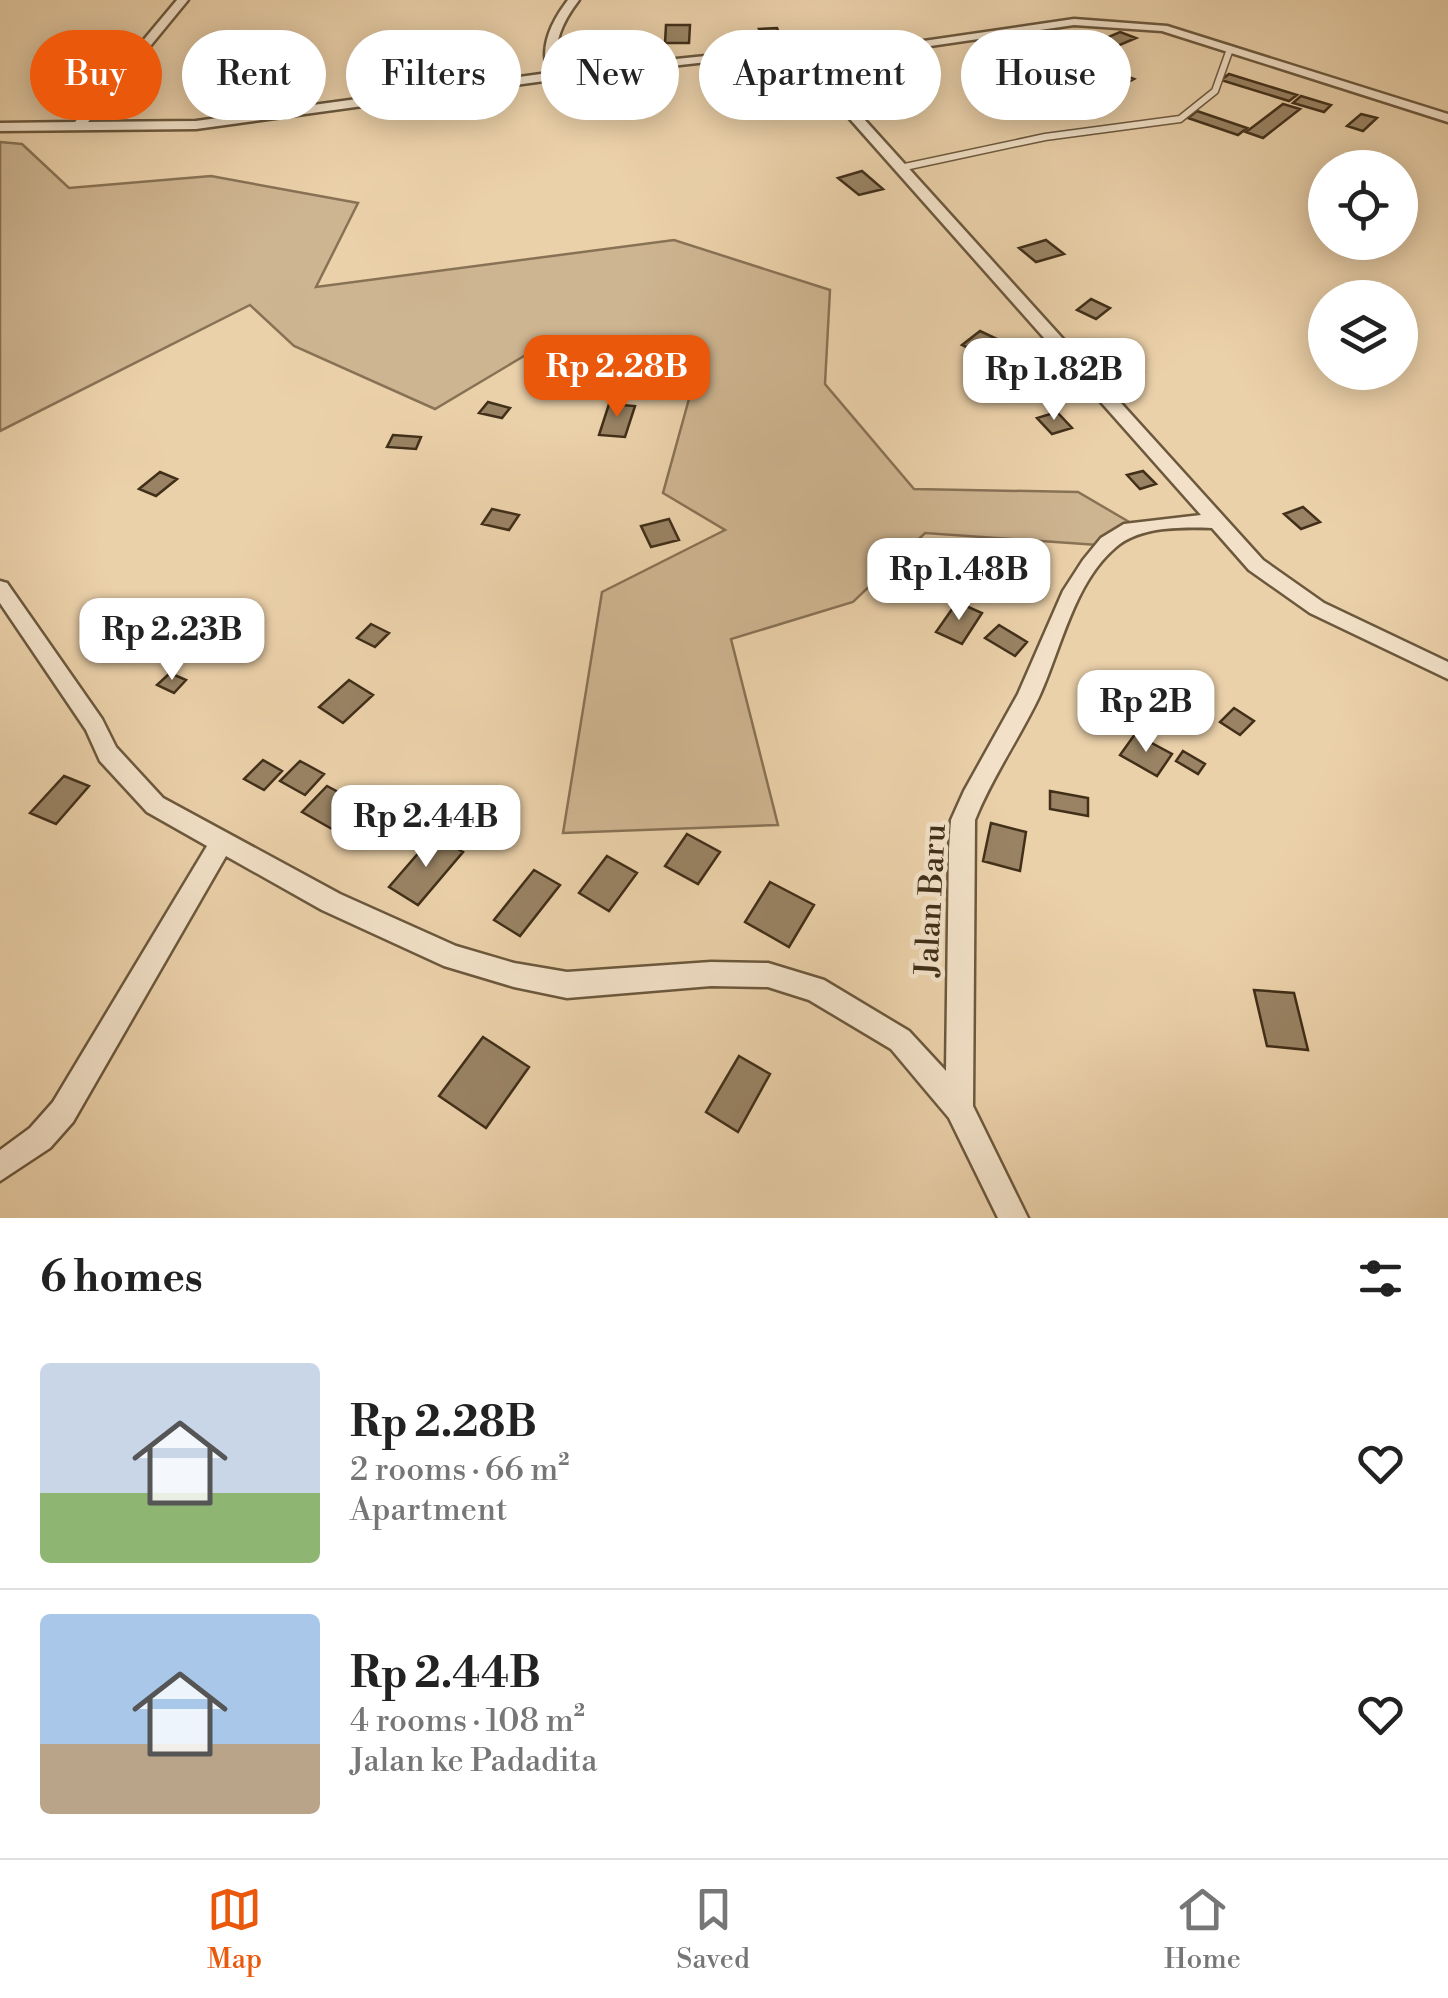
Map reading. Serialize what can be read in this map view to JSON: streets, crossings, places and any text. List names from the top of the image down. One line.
{"streets":{"street":["Jalan Baru"]},"page":{"chip":["Buy","Rent","Filters","New","Apartment","House"],"price":["Rp 2.28B","Rp 1.82B","Rp 1.48B","Rp 2.23B","Rp 2B","Rp 2.44B"],"heading":"6 homes","list":[{"name":"Rp 2.28B","note":"2 rooms · 66 m² · Apartment"},{"name":"Rp 2.44B","note":"4 rooms · 108 m² · Jalan ke Padadita"}],"tabs":["Map","Saved","Home"]}}
